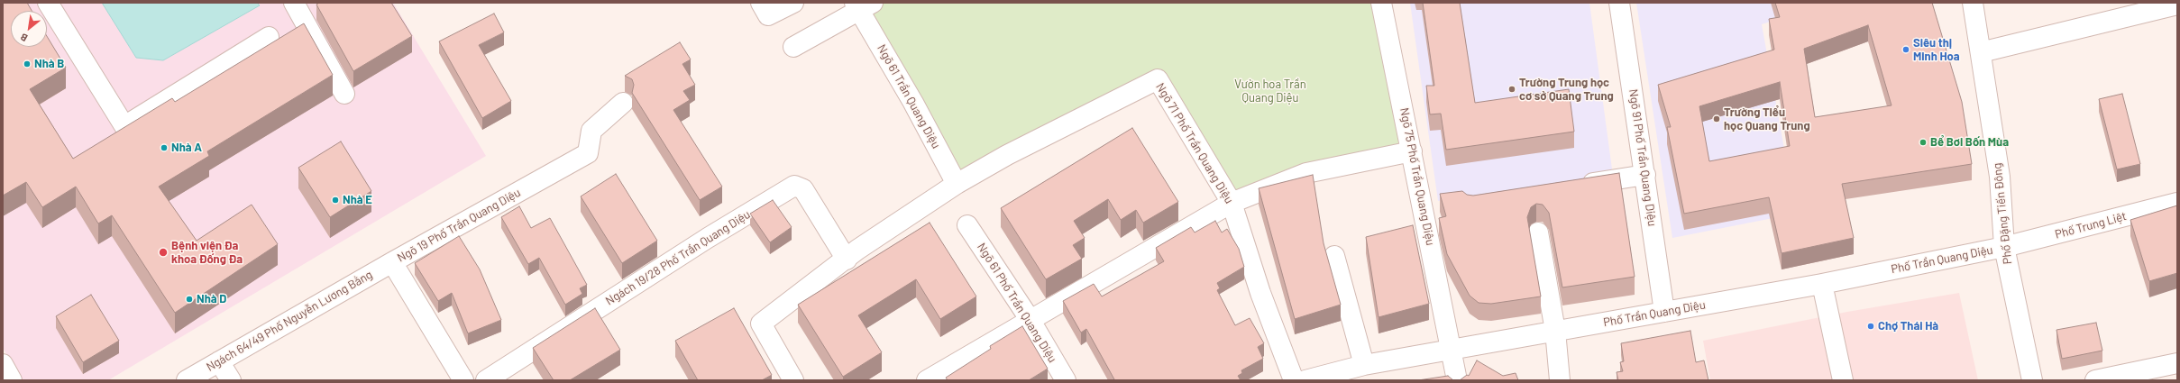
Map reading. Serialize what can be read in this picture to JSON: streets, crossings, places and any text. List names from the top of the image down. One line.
{"streets":{"street":["Ngõ 61 Trần Quang Diệu","Ngõ 71 Phố Trần Quang Diệu","Ngõ 91 Phố Trần Quang Diệu","Ngõ 75 Phố Trần Quang Diệu","Phố Đặng Tiến Đông","Ngõ 19 Phố Trần Quang Diệu","Phố Trung Liệt","Ngách 19/28 Phố Trần Quang Diệu","Phố Trần Quang Diệu","Ngõ 61 Phố Trần Quang Diệu","Ngách 64/49 Phố Nguyễn Lương Bằng"]},"crossings":[["Ngõ 61 Trần Quang Diệu","Ngõ 71 Phố Trần Quang Diệu"],["Ngõ 91 Phố Trần Quang Diệu","Phố Trần Quang Diệu"],["Ngõ 75 Phố Trần Quang Diệu","Phố Trần Quang Diệu"],["Phố Đặng Tiến Đông","Phố Trung Liệt"],["Phố Đặng Tiến Đông","Phố Trần Quang Diệu"],["Ngõ 19 Phố Trần Quang Diệu","Ngách 64/49 Phố Nguyễn Lương Bằng"],["Phố Trung Liệt","Phố Trần Quang Diệu"]],"parks":["Vườn hoa Trần Quang Diệu"],"places":["Siêu thị Minh Hoa","Nhà B","Trường Trung học cơ sở Quang Trung","Trường Tiểu học Quang Trung","Bể Bơi Bốn Mùa","Nhà A","Nhà E","Bệnh viện Đa khoa Đống Đa","Nhà D","Chợ Thái Hà"],"north":"bottom left"}
